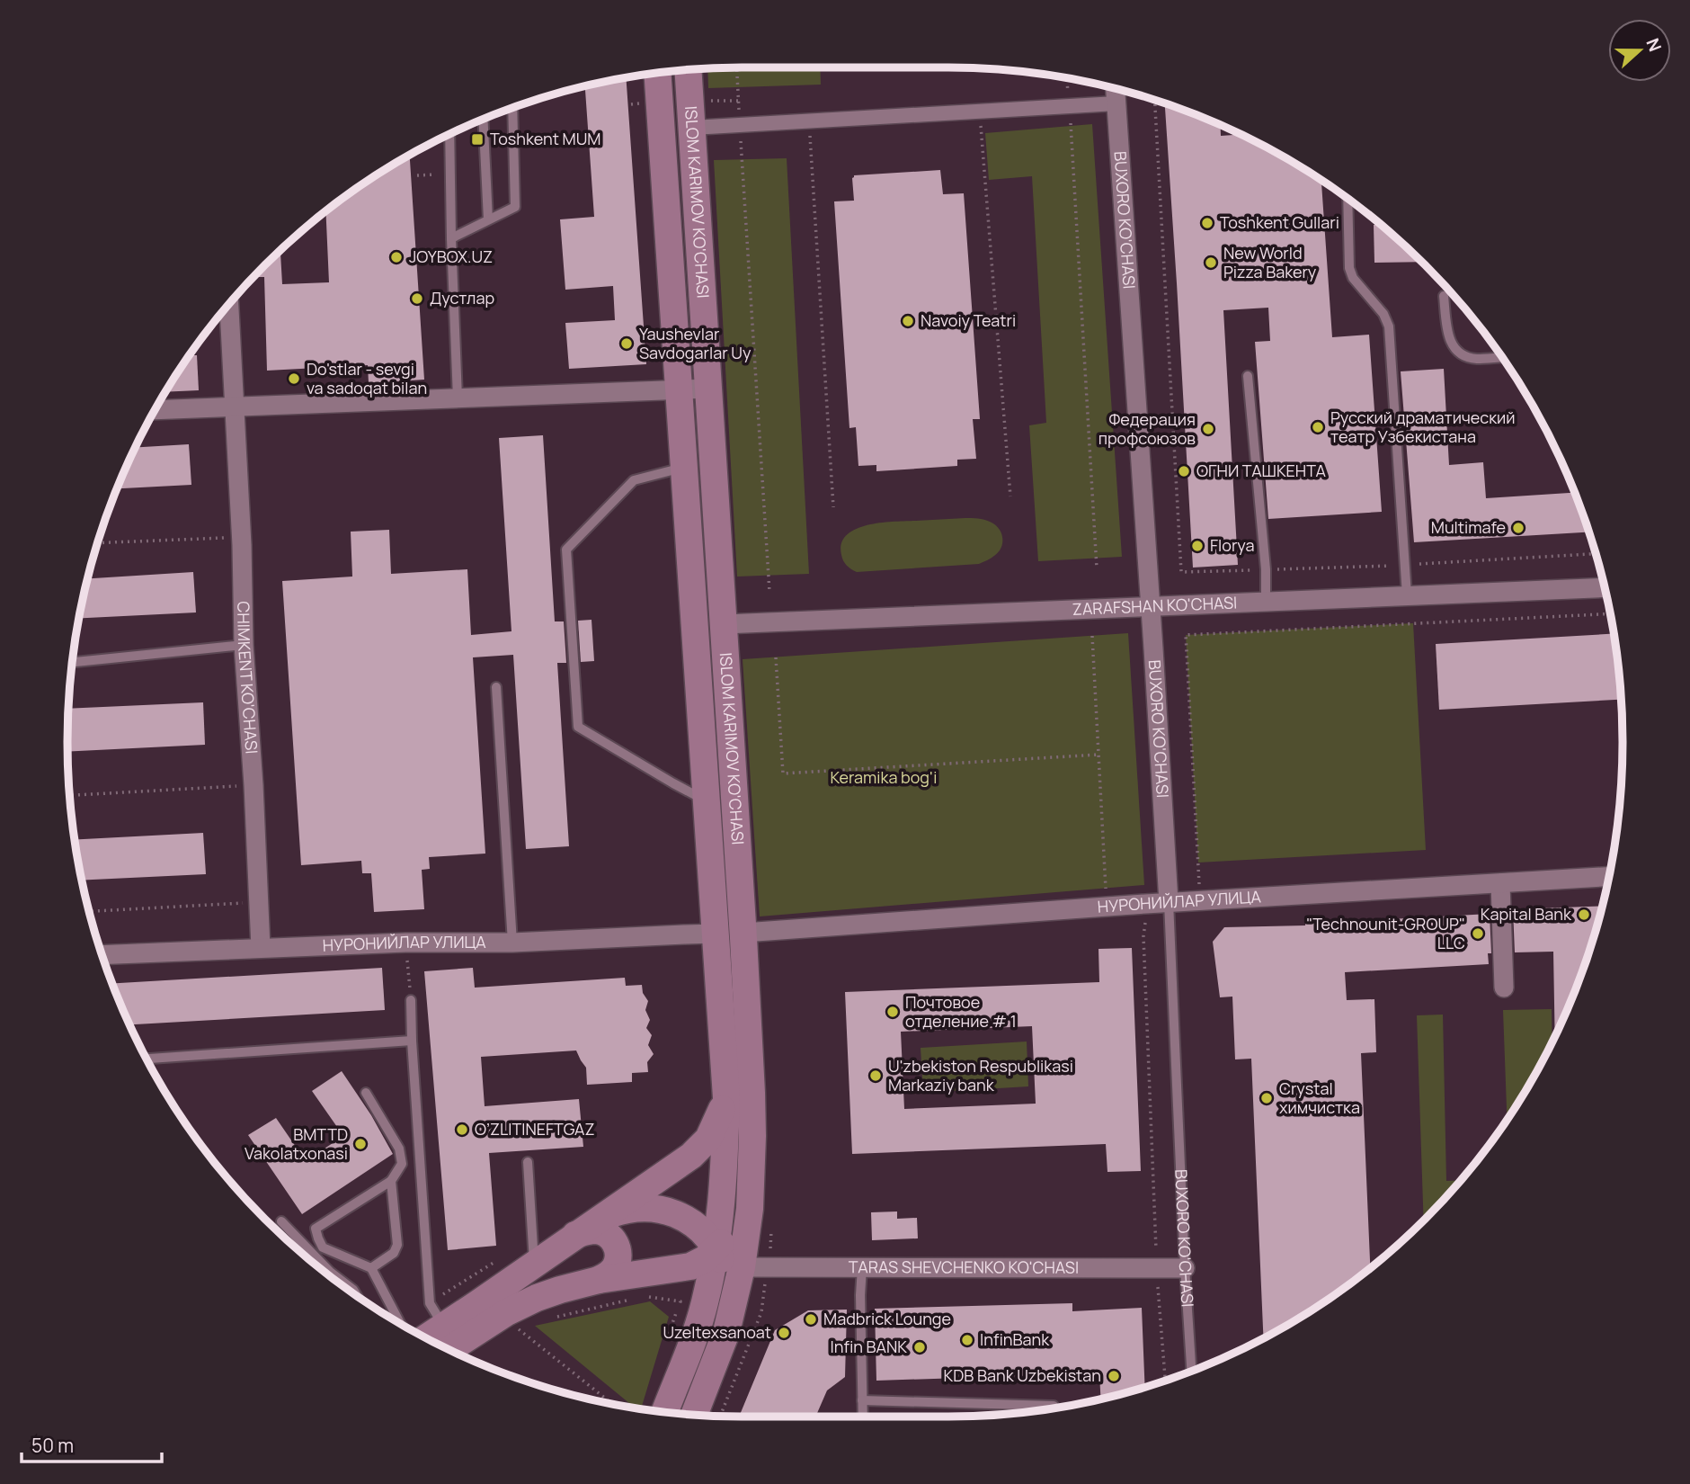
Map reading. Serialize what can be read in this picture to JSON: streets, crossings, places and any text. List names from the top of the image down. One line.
{"streets":{"main road":["ISLOM KARIMOV KO'CHASI","ZARAFSHAN KO'CHASI"],"street":["BUXORO KO'CHASI","CHIMKENT KO'CHASI","НУРОНИЙЛАР УЛИЦА","TARAS SHEVCHENKO KO'CHASI"]},"crossings":[["ISLOM KARIMOV KO'CHASI","ZARAFSHAN KO'CHASI"],["ISLOM KARIMOV KO'CHASI","НУРОНИЙЛАР УЛИЦА"],["ISLOM KARIMOV KO'CHASI","TARAS SHEVCHENKO KO'CHASI"],["BUXORO KO'CHASI","ZARAFSHAN KO'CHASI"],["BUXORO KO'CHASI","НУРОНИЙЛАР УЛИЦА"],["BUXORO KO'CHASI","TARAS SHEVCHENKO KO'CHASI"],["CHIMKENT KO'CHASI","НУРОНИЙЛАР УЛИЦА"]],"parks":["Keramika bog'i"],"places":{"transit":["Toshkent MUM"],"other":["Toshkent Gullari","JOYBOX.UZ","New World Pizza Bakery","Дустлар","Navoiy Teatri","Yaushevlar Savdogarlar Uy","Do'stlar - sevgi va sadoqat bilan","Русский драматический театр Узбекистана","Федерация профсоюзов","ОГНИ ТАШКЕНТА","Multimafe","Florya","Kapital Bank","\"Technounit-GROUP\" LLC","Почтовое отделение # 1","U'zbekiston Respublikasi Markaziy bank","Crystal химчистка","O’ZLITINEFTGAZ","BMTTD Vakolatxonasi","Madbrick Lounge","Uzeltexsanoat","InfinBank","Infin BANK","KDB Bank Uzbekistan"]},"scale_bar":"50 m","north":"right"}
